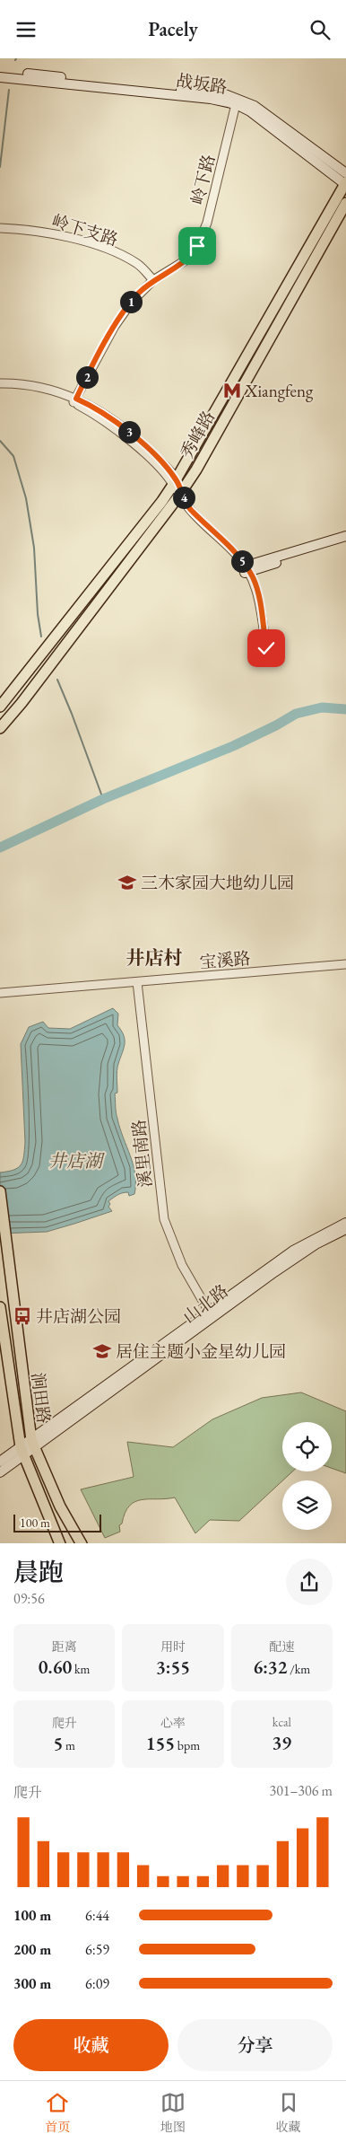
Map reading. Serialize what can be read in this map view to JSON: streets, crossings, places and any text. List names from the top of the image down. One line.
{"streets":{"main road":["战坂路","秀峰路","山北路","涧田路"],"street":["岭下路","岭下支路","宝溪路","溪里南路"]},"crossings":[["战坂路","岭下路"],["岭下路","岭下支路"],["宝溪路","溪里南路"],["溪里南路","山北路"],["山北路","涧田路"]],"districts":["井店村"],"water":["井店湖"],"places":{"metro station":["Xiangfeng"],"school or university":["三木家园大地幼儿园","居住主题小金星幼儿园"],"bus stop":["井店湖公园"]},"scale_bar":"100 m","page":{"header":"Pacely","pins":["1","2","3","4","5"],"scale":"100 m","heading":["晨跑","09:56"],"stats":[["距离","0.60 km"],["用时","3:55"],["配速","6:32 /km"],["爬升","5 m"],["心率","155 bpm"],["kcal","39"]],"chart":["爬升","301–306 m"],"list":[{"name":"100 m","note":"6:44"},{"name":"200 m","note":"6:59"},{"name":"300 m","note":"6:09"}],"buttons":["收藏","分享"],"tabs":["首页","地图","收藏"]}}
